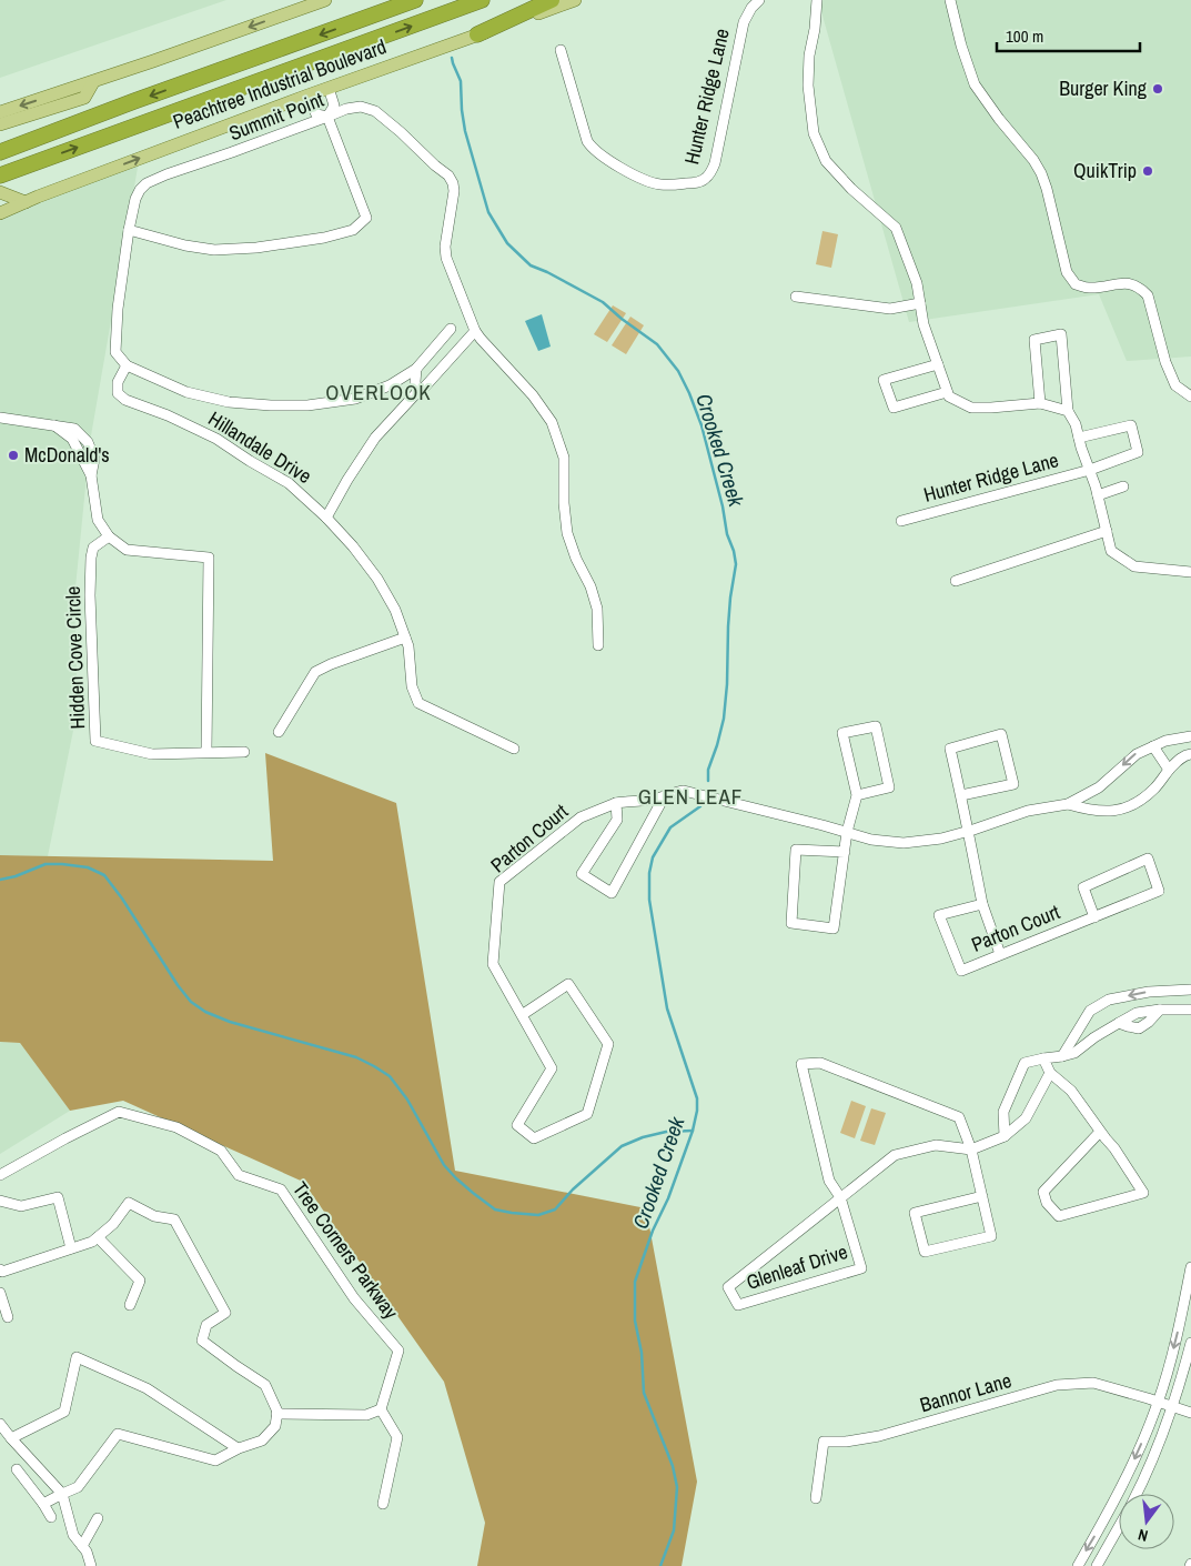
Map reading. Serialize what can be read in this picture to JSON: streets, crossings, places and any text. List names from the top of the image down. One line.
{"streets":{"highway":["Peachtree Industrial Boulevard"],"street":["Hunter Ridge Lane","Summit Point","Hillandale Drive","Hidden Cove Circle","Parton Court","Tree Corners Parkway","Glenleaf Drive","Bannor Lane"]},"crossings":[["Summit Point","Hillandale Drive"]],"districts":["OVERLOOK","GLEN LEAF"],"water":["Crooked Creek"],"places":["Burger King","QuikTrip","McDonald's"],"scale_bar":"100 m","north":"bottom"}
